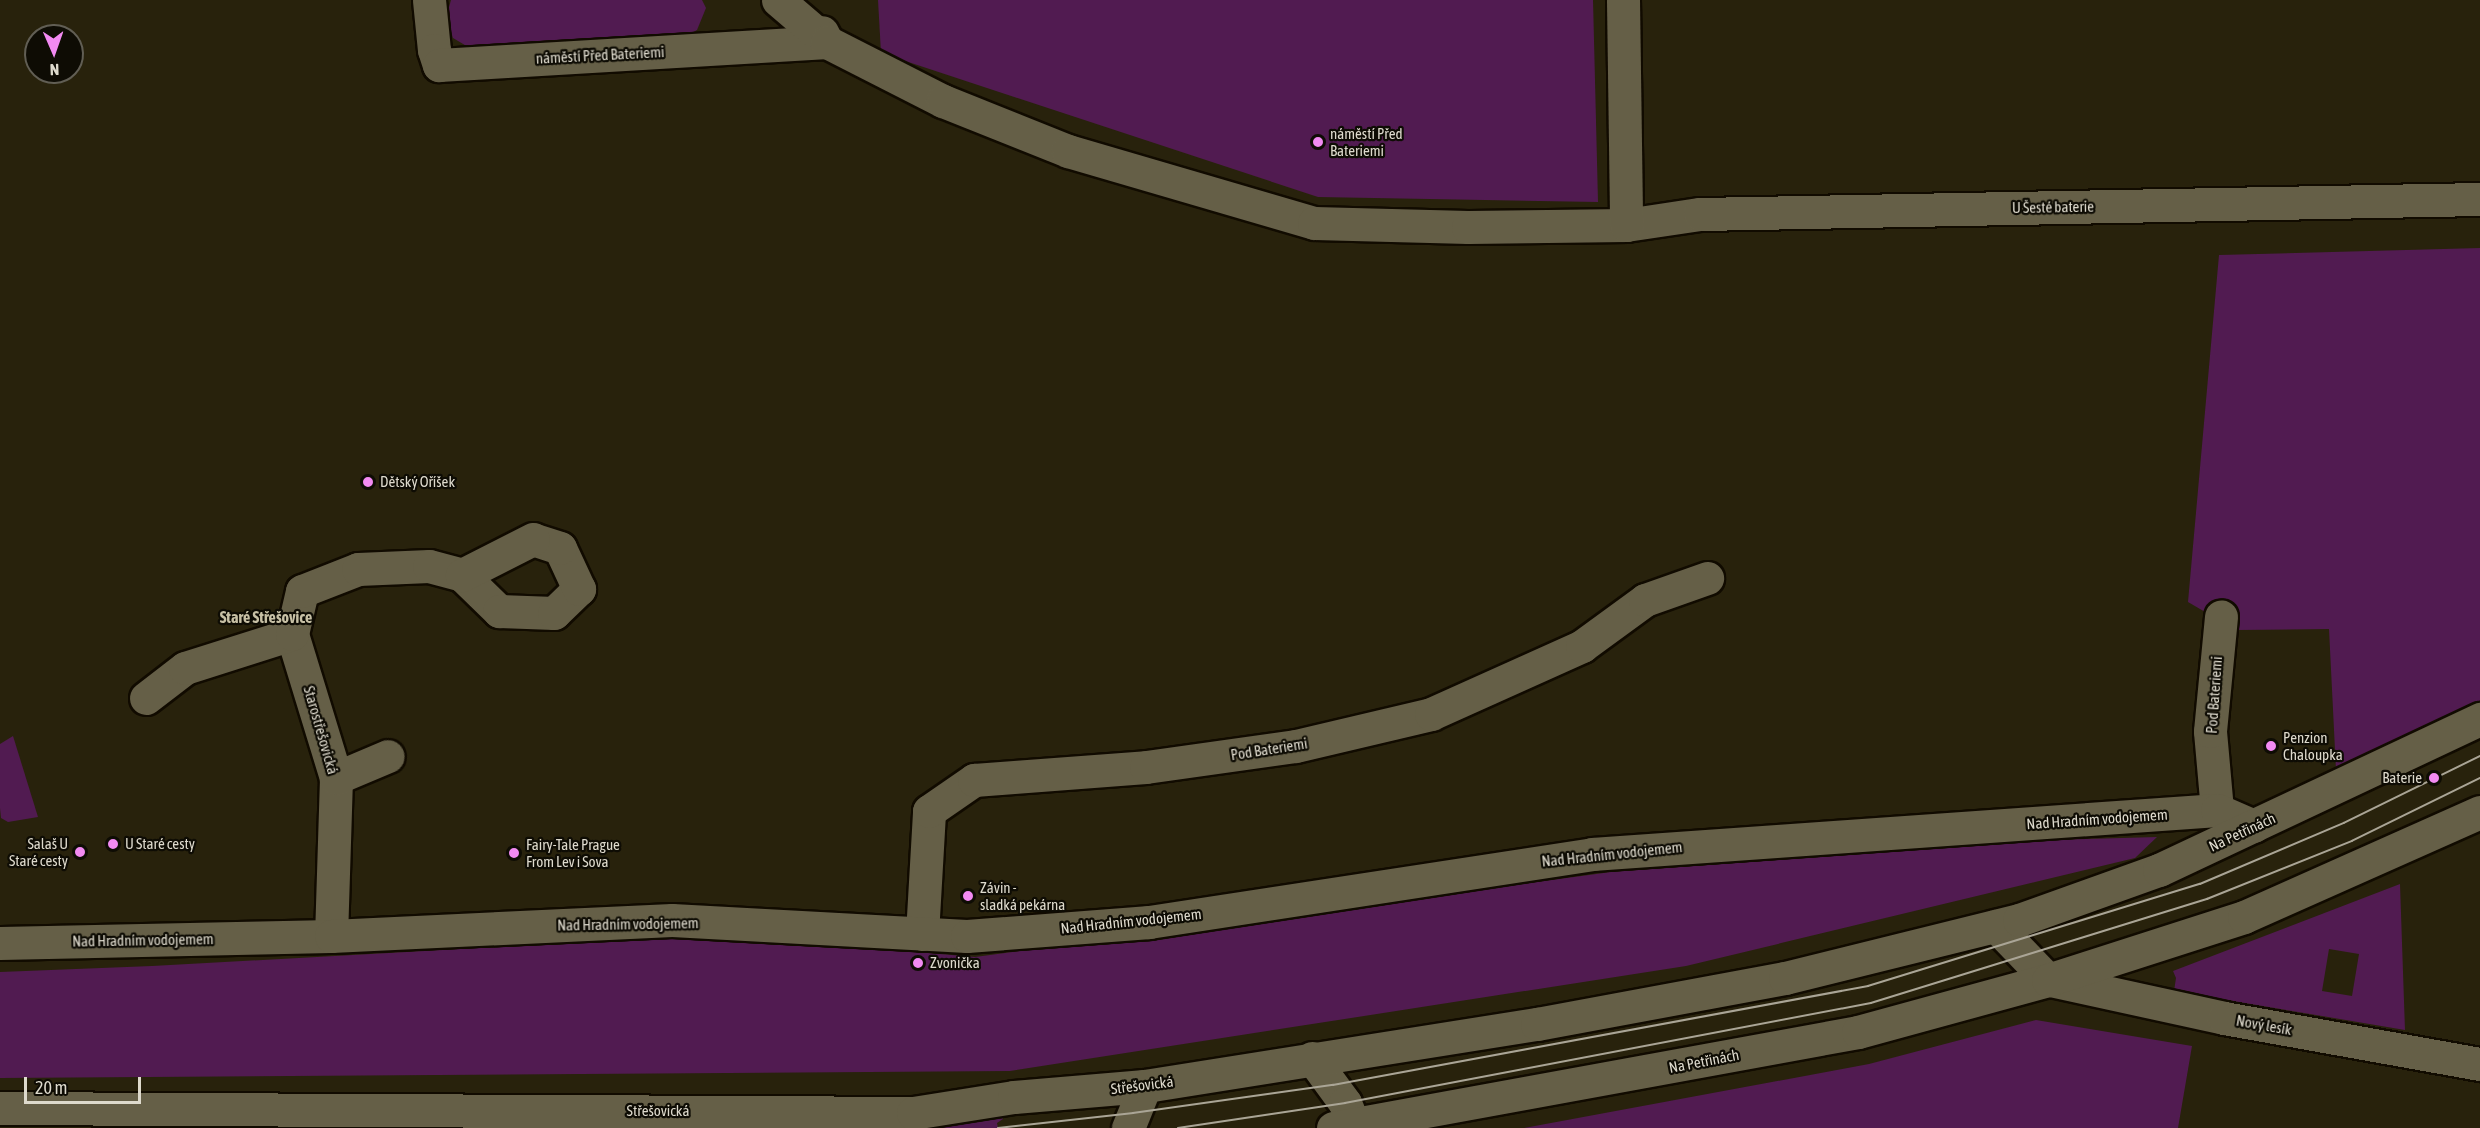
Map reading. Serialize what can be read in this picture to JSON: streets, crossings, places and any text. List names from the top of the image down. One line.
{"streets":{"street":["náměstí Před Bateriemi","U Šesté baterie","Pod Bateriemi","Starostřešovická","Nad Hradním vodojemem","Na Petřinách","Nový lesík","Střešovická"]},"crossings":[["Pod Bateriemi","Nad Hradním vodojemem"],["Starostřešovická","Nad Hradním vodojemem"],["Nad Hradním vodojemem","Na Petřinách"],["Na Petřinách","Nový lesík"],["Na Petřinách","Střešovická"]],"districts":["Staré Střešovice"],"places":["náměstí Před Bateriemi","Dětský Oříšek","Penzion Chaloupka","Baterie","U Staré cesty","Salaš U Staré cesty","Fairy-Tale Prague From Lev i Sova","Závin - sladká pekárna","Zvonička"],"scale_bar":"20 m","north":"bottom"}
